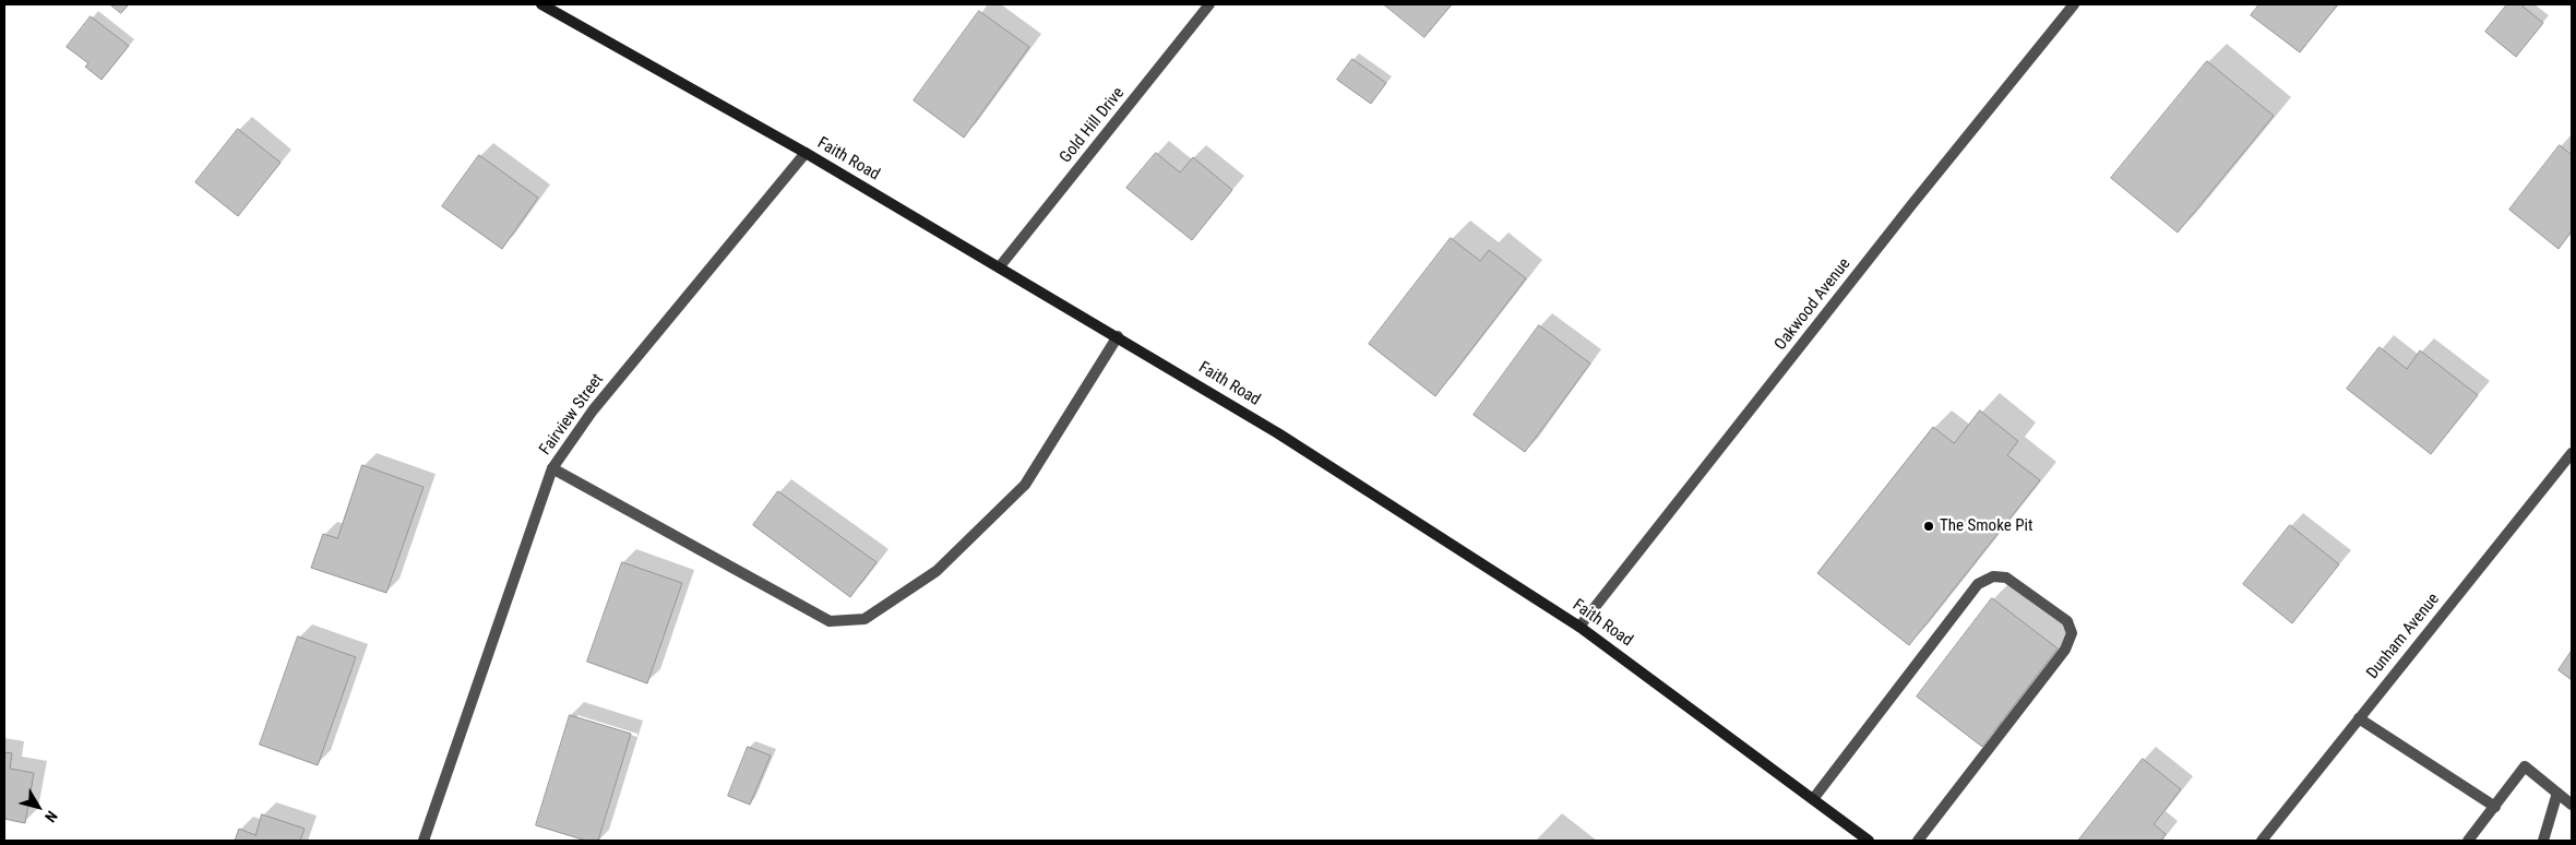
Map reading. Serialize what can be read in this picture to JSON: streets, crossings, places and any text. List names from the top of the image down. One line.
{"streets":{"main road":["Faith Road"],"street":["Gold Hill Drive","Oakwood Avenue","Fairview Street","Dunham Avenue"]},"crossings":[["Gold Hill Drive","Faith Road"],["Faith Road","Oakwood Avenue"],["Faith Road","Fairview Street"]],"places":["The Smoke Pit"],"north":"bottom right"}
